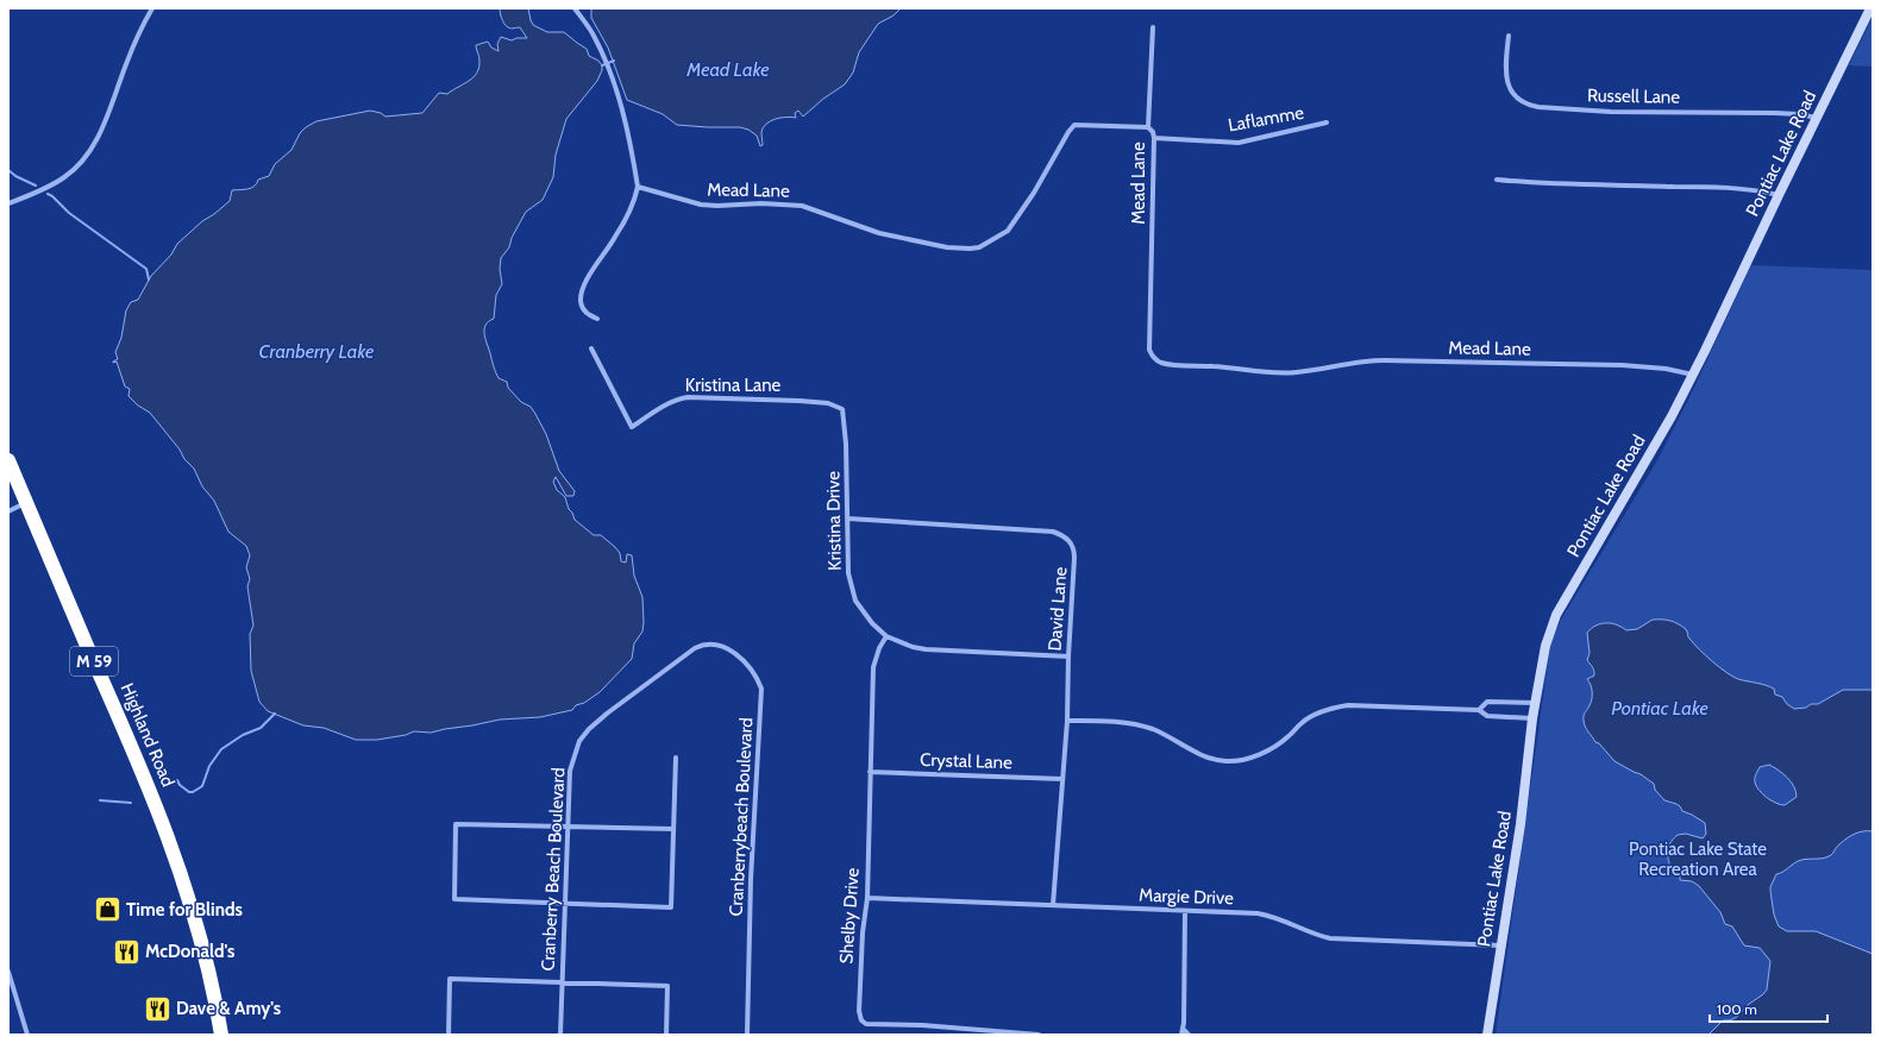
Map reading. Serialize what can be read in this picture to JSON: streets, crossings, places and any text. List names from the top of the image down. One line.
{"streets":{"highway":["M 59","Highland Road"],"street":["Russell Lane","Laflamme","Pontiac Lake Road","Mead Lane","Kristina Lane","Kristina Drive","David Lane","Crystal Lane","Cranberrybeach Boulevard","Cranberry Beach Boulevard","Margie Drive","Shelby Drive"]},"crossings":[["Russell Lane","Pontiac Lake Road"],["Laflamme","Mead Lane"],["Pontiac Lake Road","Mead Lane"],["Pontiac Lake Road","Margie Drive"],["Kristina Lane","Kristina Drive"],["Kristina Drive","David Lane"],["Kristina Drive","Shelby Drive"],["David Lane","Crystal Lane"],["David Lane","Margie Drive"],["Crystal Lane","Shelby Drive"],["Cranberrybeach Boulevard","Cranberry Beach Boulevard"],["Margie Drive","Shelby Drive"]],"water":["Mead Lake","Cranberry Lake","Pontiac Lake"],"parks":["Pontiac Lake State Recreation Area"],"places":{"shop":["Time for Blinds"],"restaurant":["McDonald's","Dave & Amy's"]},"scale_bar":"100 m"}
